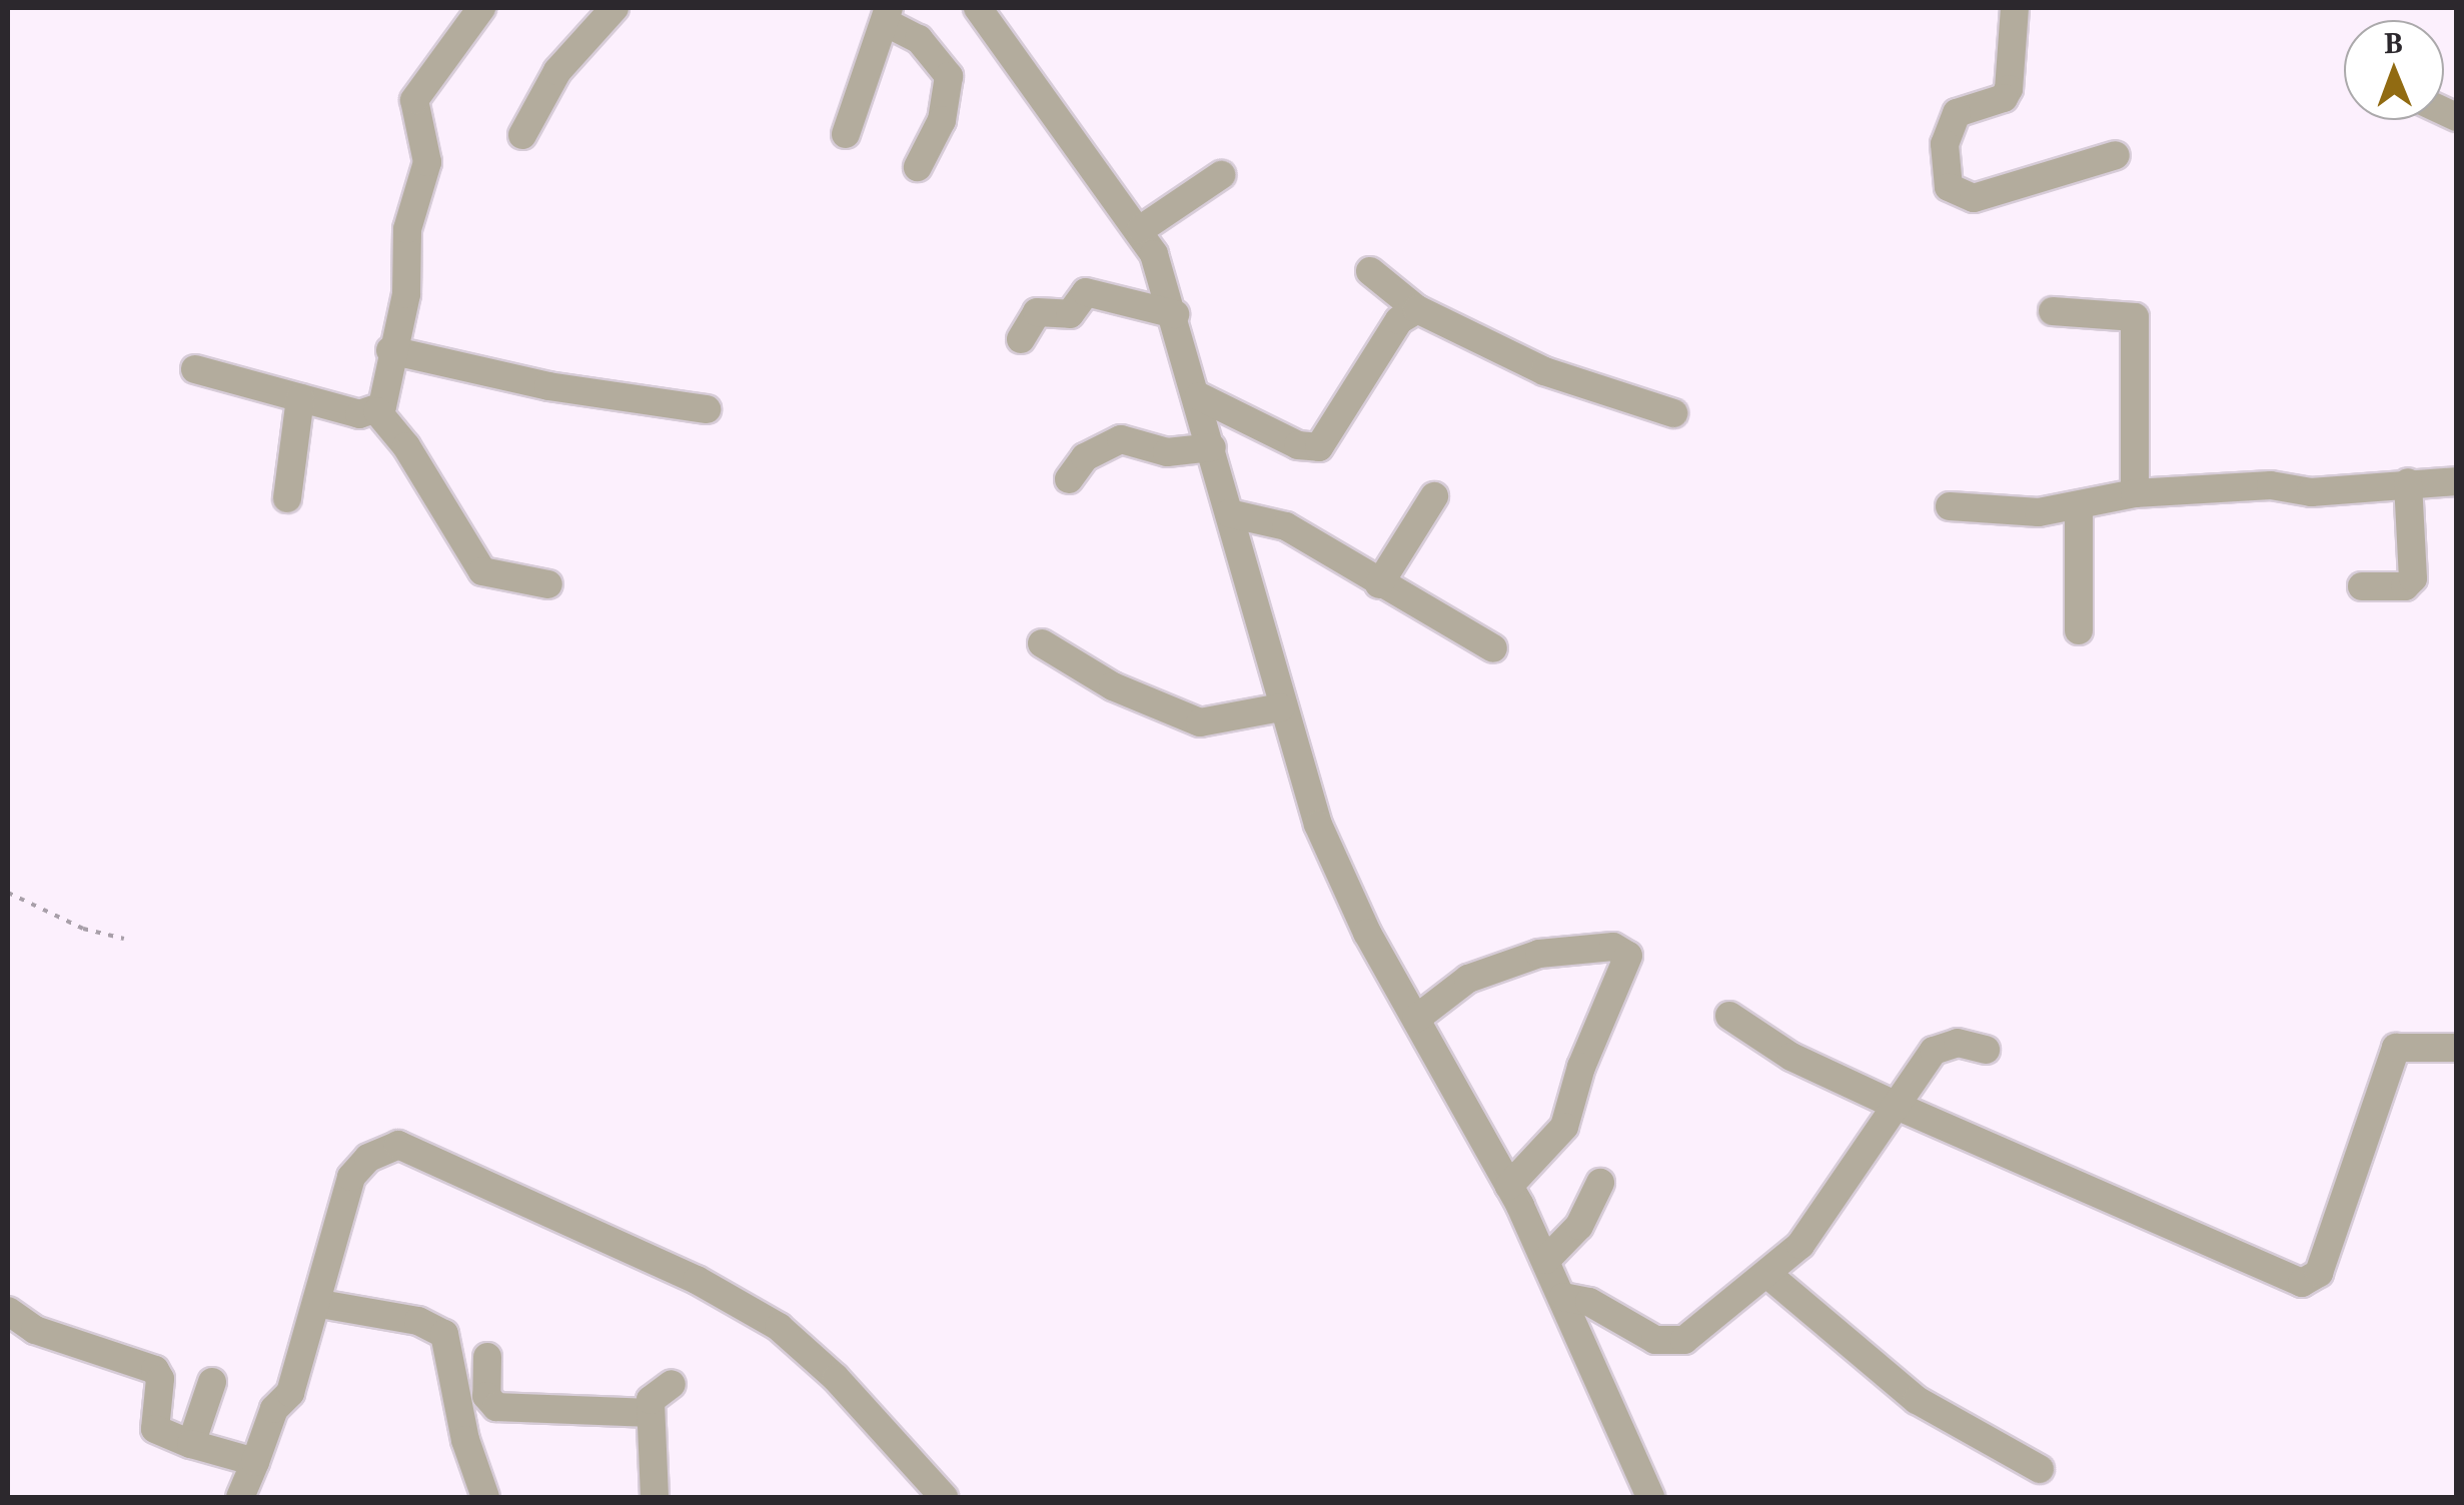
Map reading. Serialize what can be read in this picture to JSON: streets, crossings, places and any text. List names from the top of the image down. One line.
{"north":"top"}
